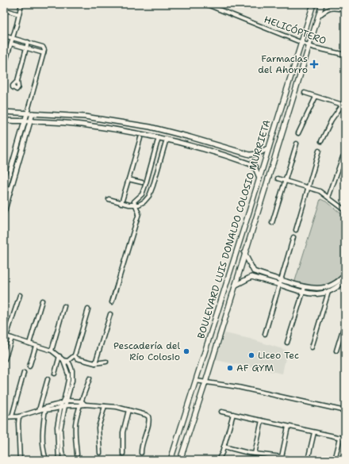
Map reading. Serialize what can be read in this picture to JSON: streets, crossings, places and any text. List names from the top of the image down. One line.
{"streets":{"main road":["BOULEVARD LUIS DONALDO COLOSIO MURRIETA"],"street":["HELICÓPTERO"]},"crossings":[["HELICÓPTERO","BOULEVARD LUIS DONALDO COLOSIO MURRIETA"]],"places":{"health":["Farmacias del Ahorro"],"other":["Pescadería del Río Colosio","Liceo Tec","AF GYM"]}}
